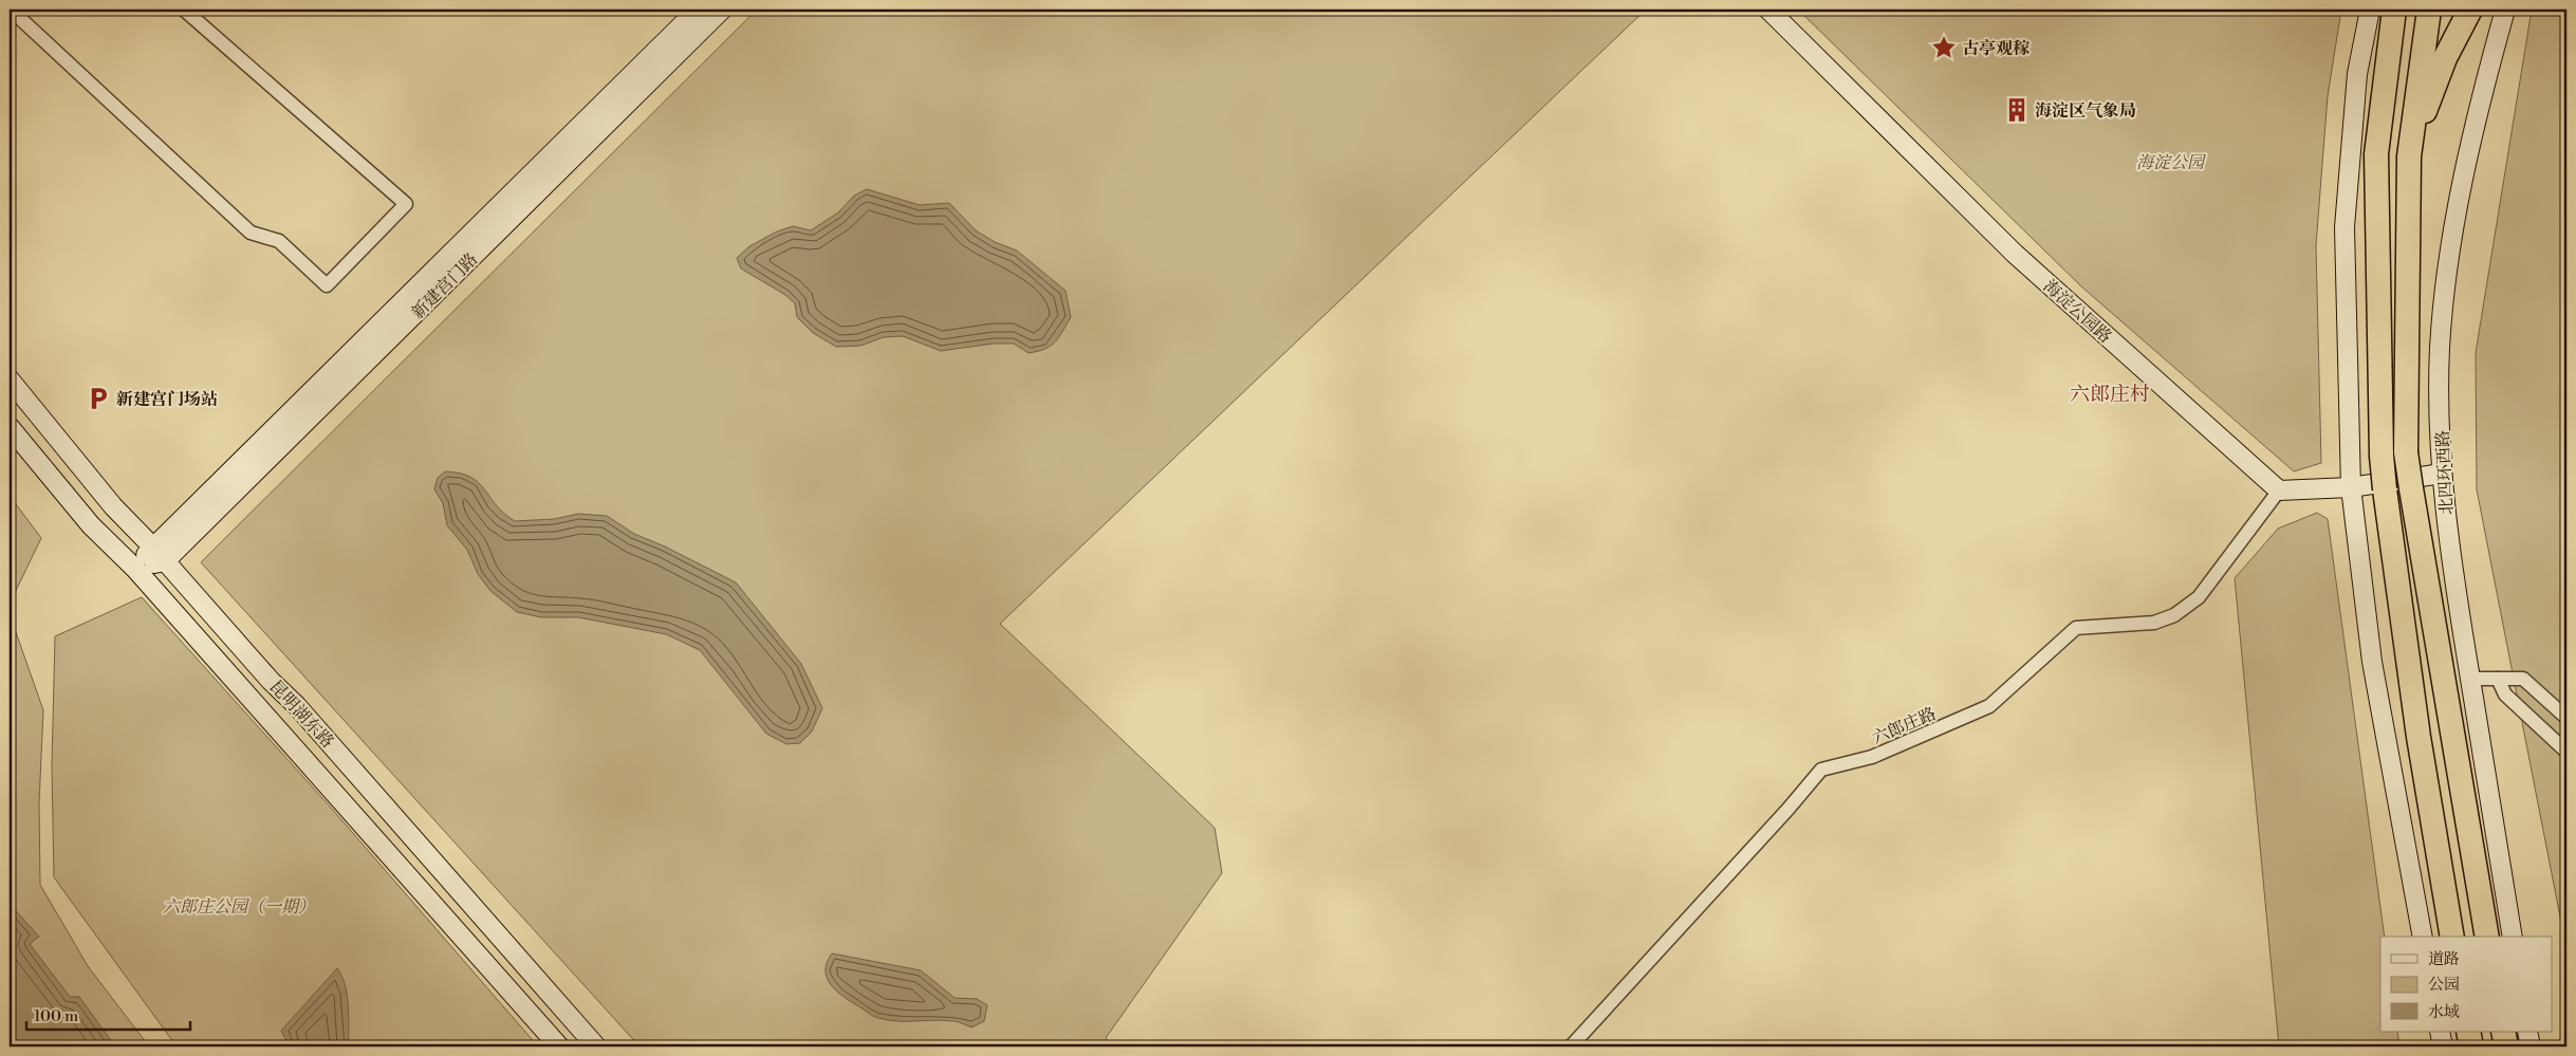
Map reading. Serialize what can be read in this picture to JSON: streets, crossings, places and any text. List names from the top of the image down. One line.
{"streets":{"highway":["北四环西路"],"street":["新建宫门路","海淀公园路","昆明湖东路","六郎庄路"]},"crossings":[["新建宫门路","昆明湖东路"],["海淀公园路","六郎庄路"]],"districts":["六郎庄村"],"parks":["海淀公园","六郎庄公园（一期）"],"places":{"place":["古亭观稼"],"building":["海淀区气象局"],"parking":["新建宫门场站"]},"legend":["道路","公园","水域"],"scale_bar":"100 m"}
